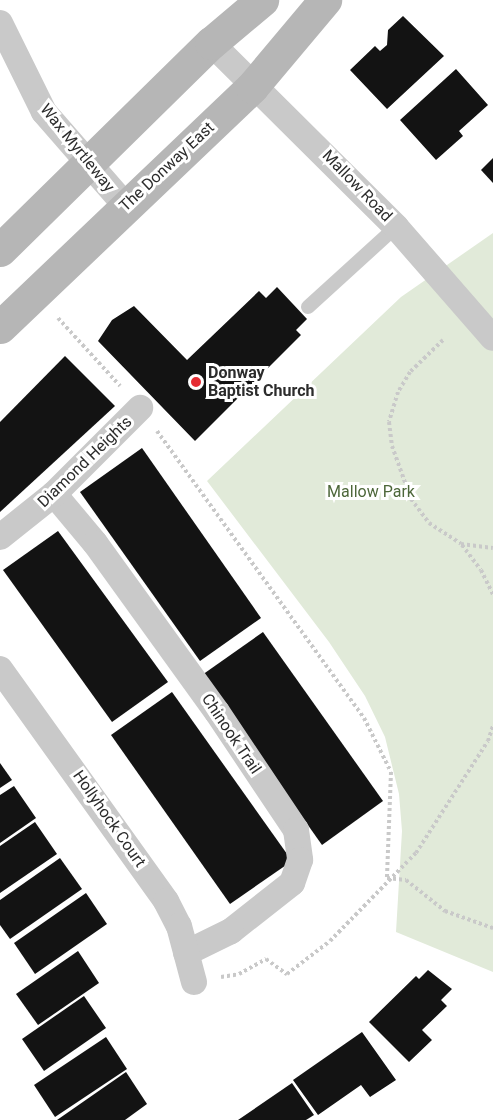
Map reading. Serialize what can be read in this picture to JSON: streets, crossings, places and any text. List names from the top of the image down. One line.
{"streets":{"street":["Wax Myrtleway","The Donway East","Mallow Road","Diamond Heights","Chinook Trail","Hollyhock Court"]},"crossings":[["Wax Myrtleway","The Donway East"],["The Donway East","Mallow Road"],["Diamond Heights","Chinook Trail"],["Chinook Trail","Hollyhock Court"]],"parks":["Mallow Park"],"places":["Donway Baptist Church"]}
